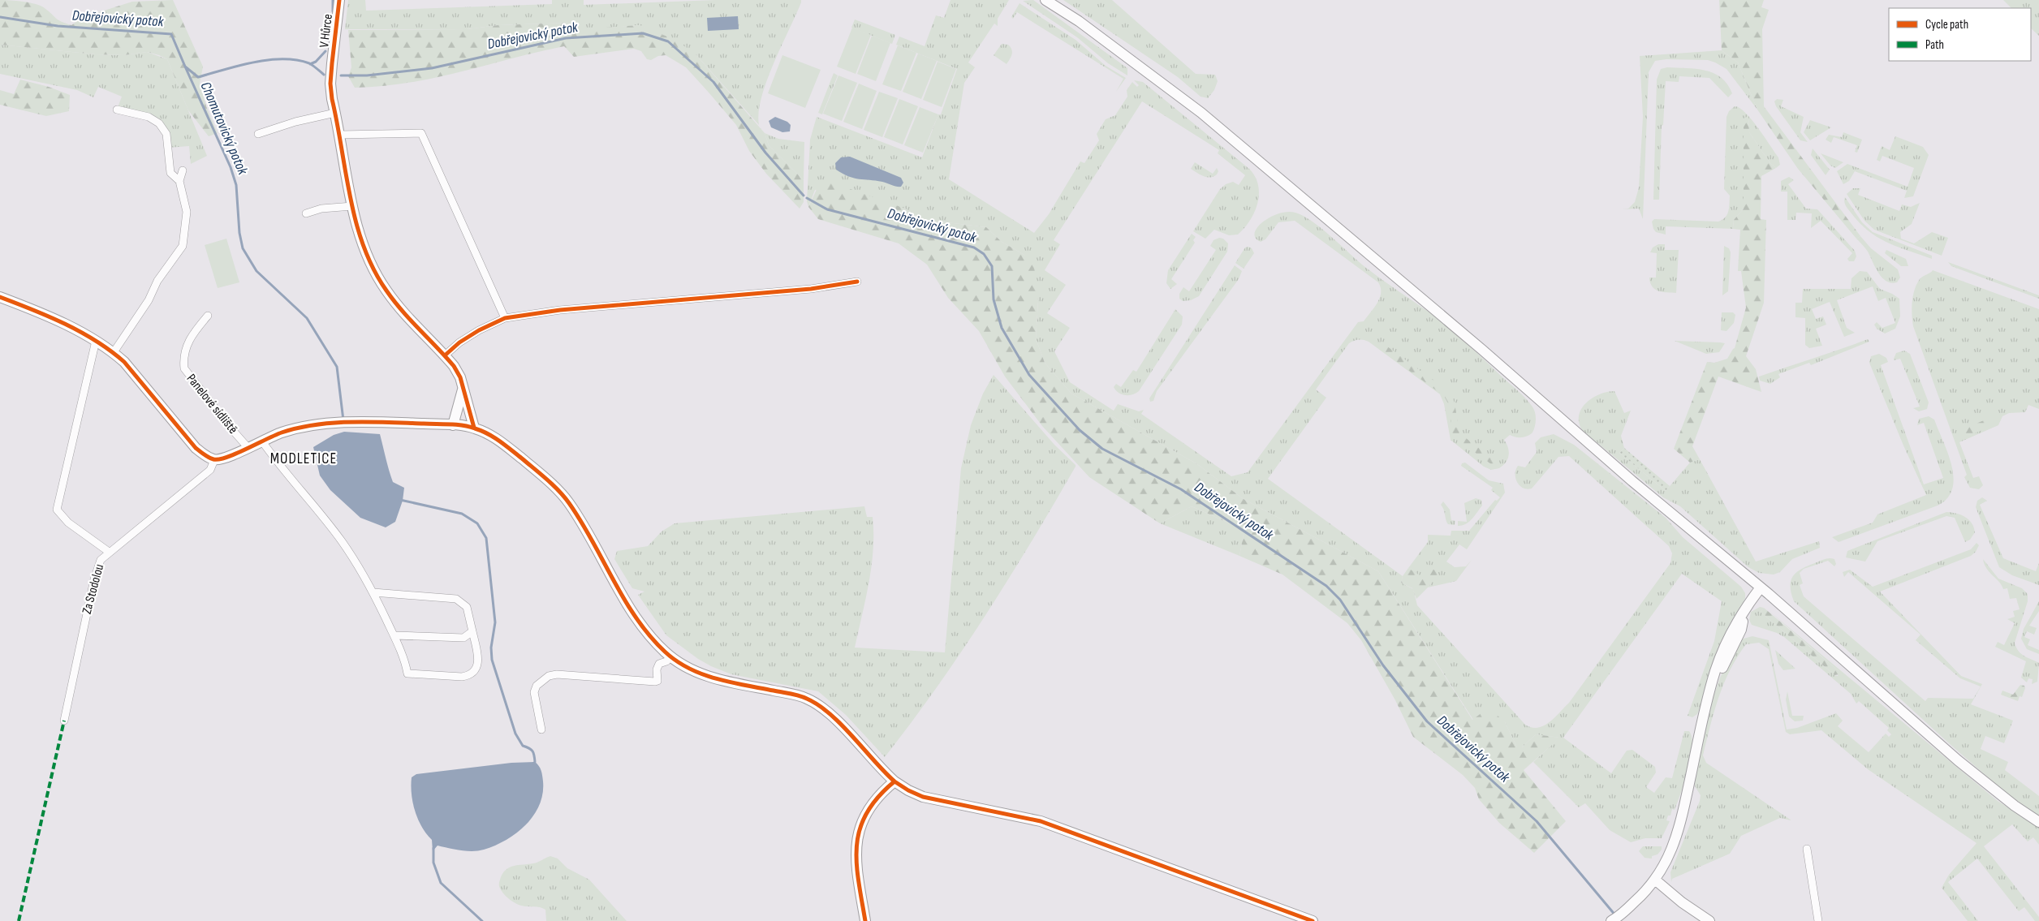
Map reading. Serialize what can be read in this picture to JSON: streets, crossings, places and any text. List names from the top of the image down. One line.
{"streets":{"street":["V Hůrce","Panelové sídliště","Za Stodolou"]},"districts":["MODLETICE"],"water":["Dobřejovický potok","Chomutovický potok"],"legend":["Cycle path","Path"]}
